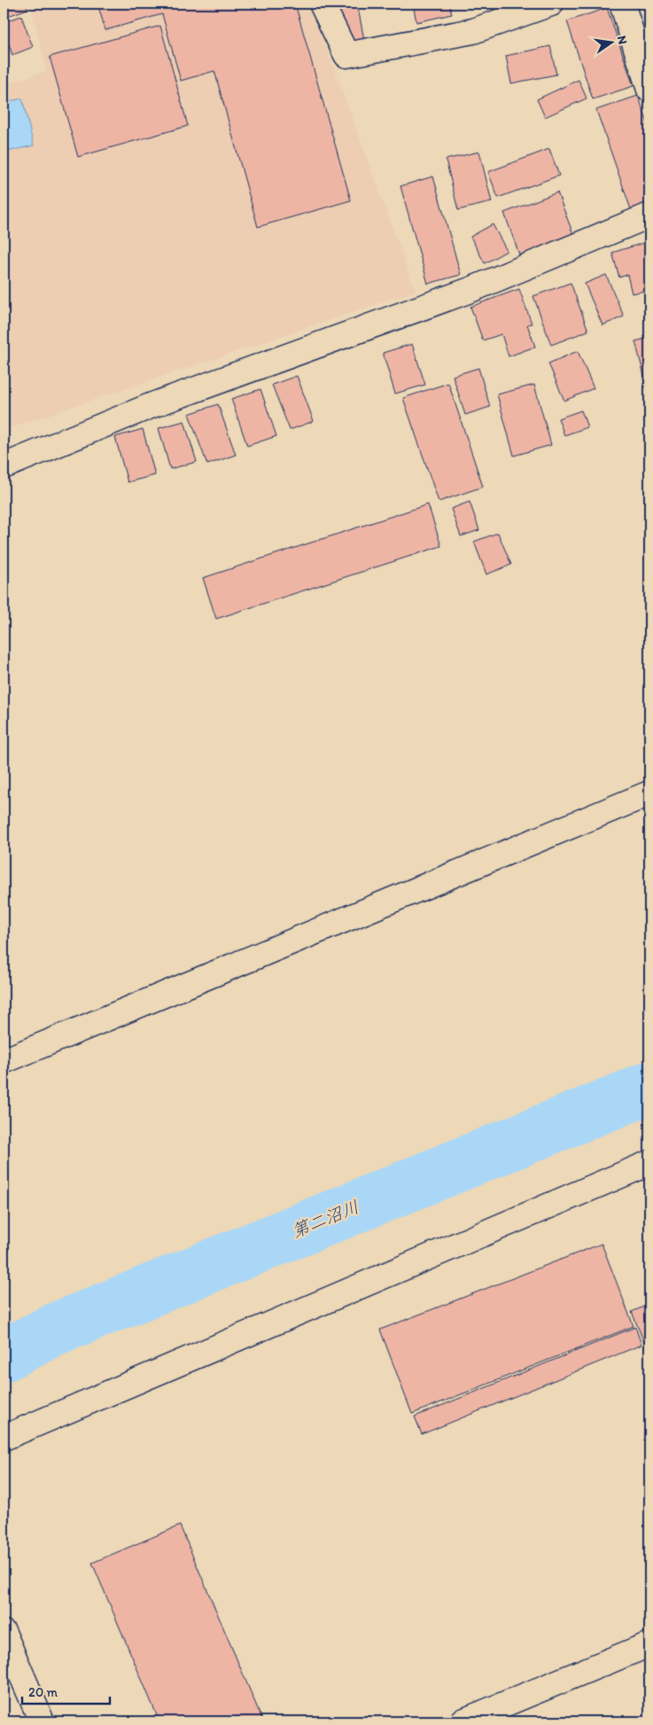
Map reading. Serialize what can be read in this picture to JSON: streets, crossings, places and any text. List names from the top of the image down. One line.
{"water":["第二沼川"],"scale_bar":"20 m","north":"right"}
